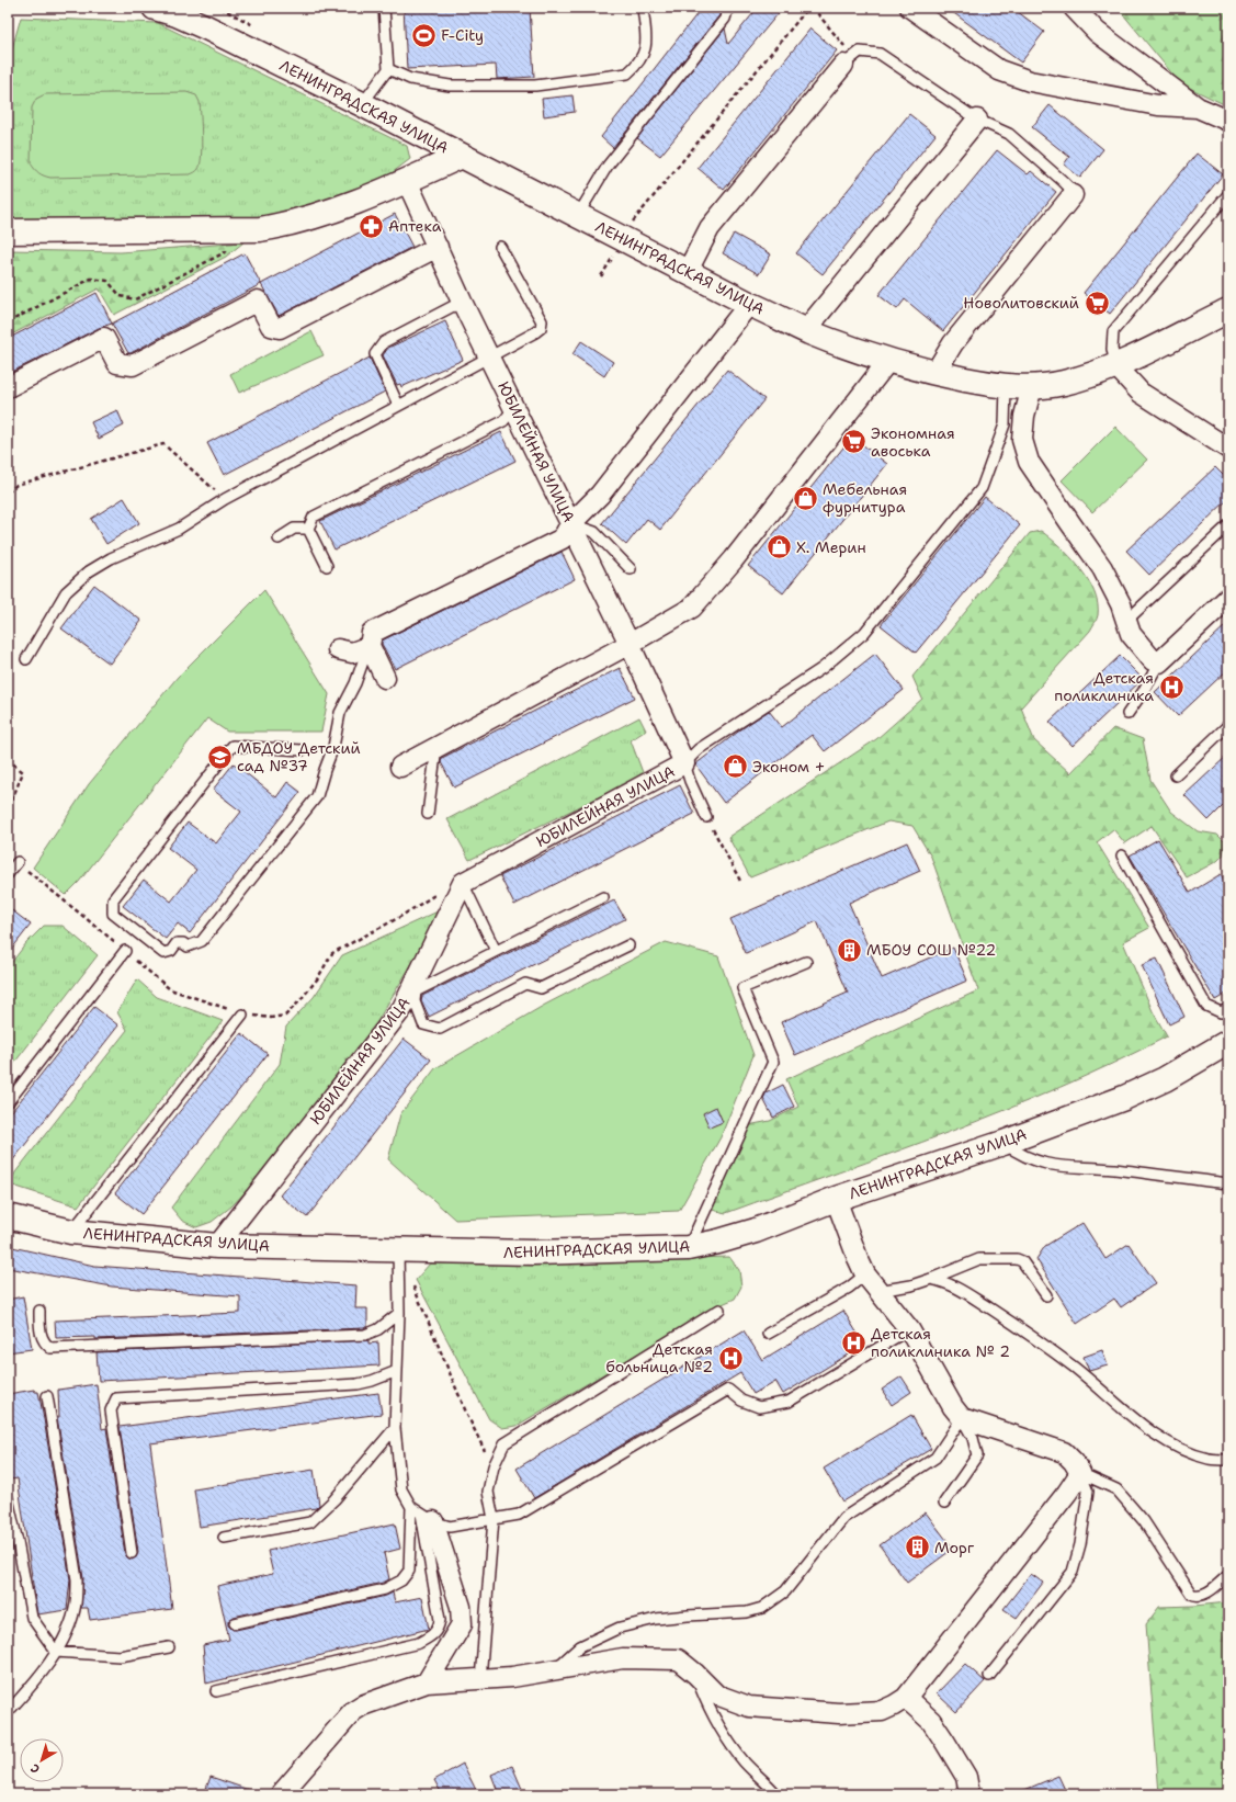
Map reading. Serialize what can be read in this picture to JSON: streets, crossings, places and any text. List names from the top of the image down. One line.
{"streets":{"main road":["ЛЕНИНГРАДСКАЯ УЛИЦА"],"street":["ЮБИЛЕЙНАЯ УЛИЦА"]},"crossings":[["ЛЕНИНГРАДСКАЯ УЛИЦА","ЮБИЛЕЙНАЯ УЛИЦА"]],"places":{"sports":["F-City"],"pharmacy":["Аптека"],"supermarket":["Новолитовский","Экономная авоська"],"shop":["Мебельная фурнитура","Х. Мерин","Эконом +"],"hospital":["Детская поликлиника","Детская поликлиника № 2","Детская больница №2"],"school or university":["МБДОУ Детский сад №37"],"building":["МБОУ СОШ №22","Морг"]},"north":"bottom left"}
